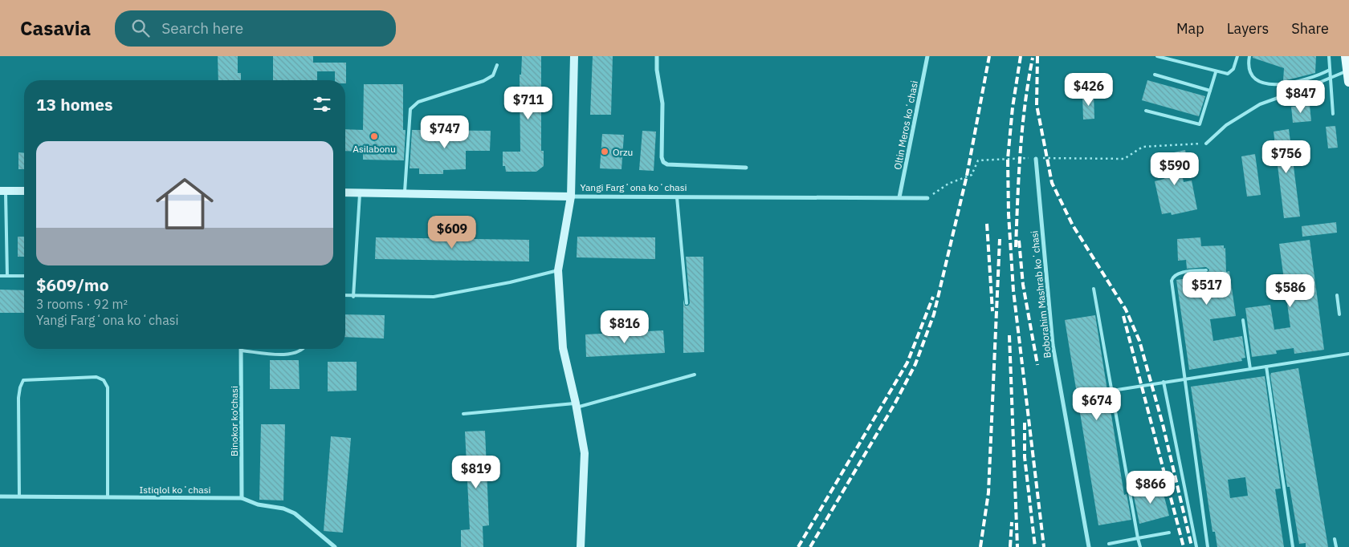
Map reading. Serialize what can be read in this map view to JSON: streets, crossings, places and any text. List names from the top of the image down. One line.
{"streets":{"main road":["Yangi Fargʻona koʻchasi"],"street":["Oltin Meros koʻchasi","Boborahim Mashrab koʻchasi","Binokor ko'chasi","Istiqlol koʻchasi"]},"crossings":[["Oltin Meros koʻchasi","Yangi Fargʻona koʻchasi"],["Binokor ko'chasi","Istiqlol koʻchasi"]],"places":["Asilabonu","Orzu"],"page":{"header":"Casavia","search":"Search here","nav":["Map","Layers","Share"],"price":["$426","$847","$711","$747","$756","$590","$609","$517","$586","$816","$674","$819","$866"],"heading":"13 homes","list":[{"name":"$609/mo","note":"3 rooms · 92 m² · Yangi Fargʻona koʻchasi"}]}}
